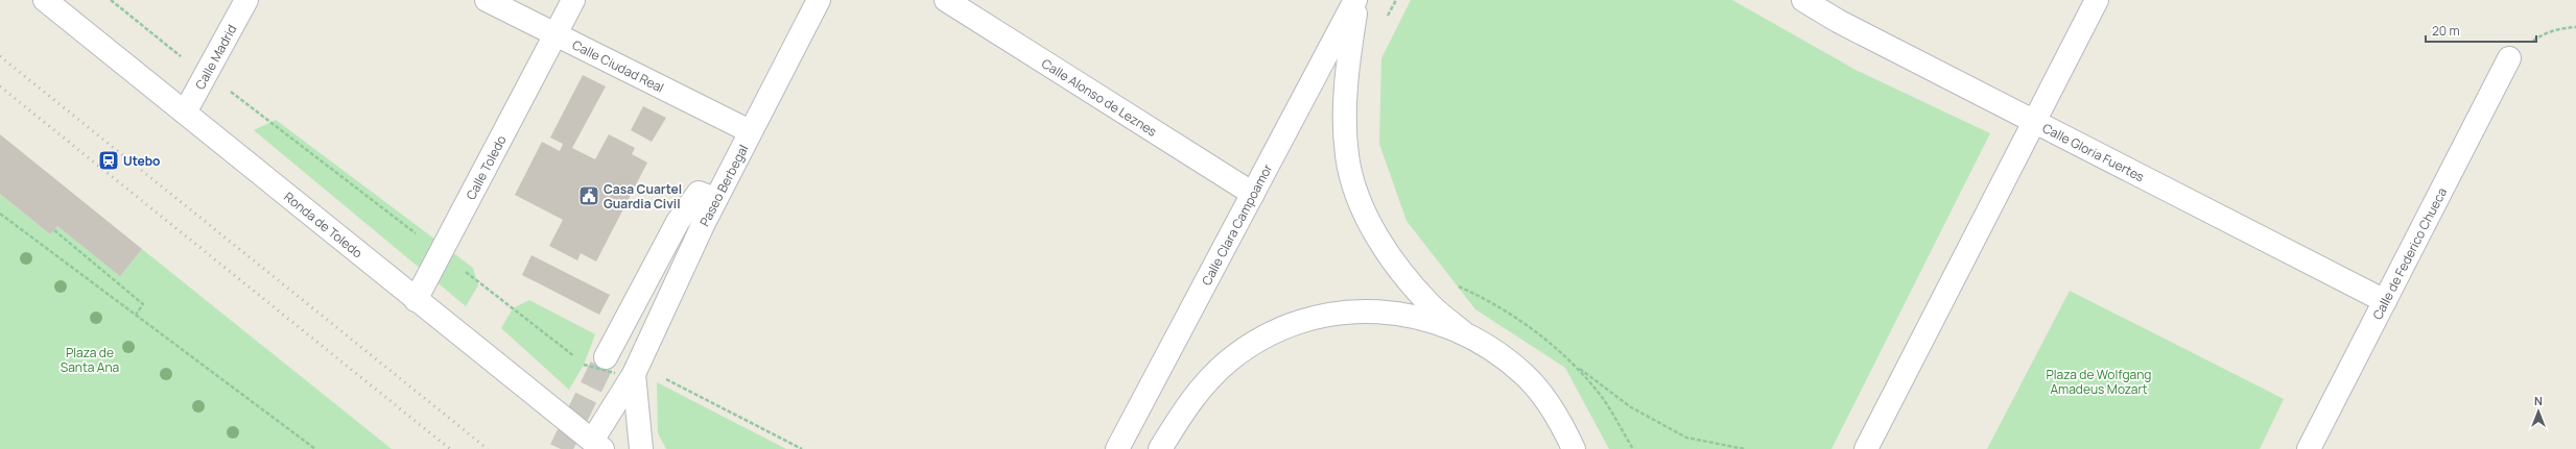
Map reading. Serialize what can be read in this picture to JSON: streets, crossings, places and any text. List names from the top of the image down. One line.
{"streets":{"street":["Calle Madrid","Calle Ciudad Real","Calle Alonso de Leznes","Calle Gloria Fuertes","Calle Toledo","Paseo Berbegal","Ronda de Toledo","Calle Clara Campoamor","Calle de Federico Chueca"]},"crossings":[["Calle Madrid","Ronda de Toledo"],["Calle Ciudad Real","Calle Toledo"],["Calle Ciudad Real","Paseo Berbegal"],["Calle Alonso de Leznes","Calle Clara Campoamor"],["Calle Gloria Fuertes","Calle de Federico Chueca"],["Calle Toledo","Ronda de Toledo"],["Paseo Berbegal","Ronda de Toledo"]],"parks":["Plaza de Santa Ana","Plaza de Wolfgang Amadeus Mozart"],"places":{"station":["Utebo"],"public building":["Casa Cuartel Guardia Civil"]},"scale_bar":"20 m","north":"top"}
